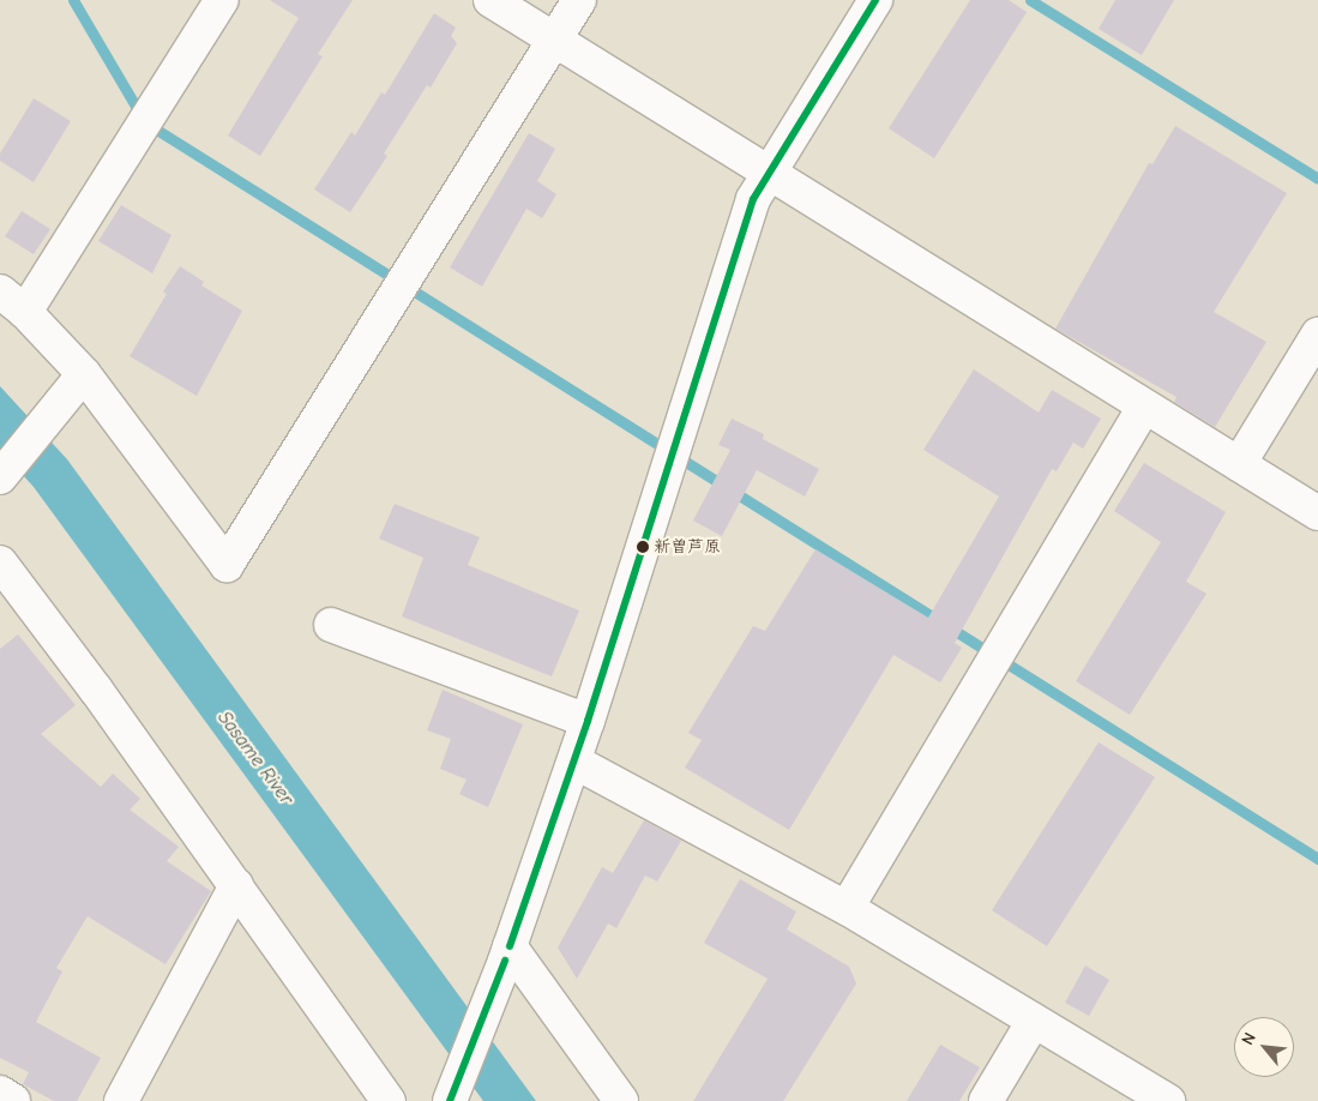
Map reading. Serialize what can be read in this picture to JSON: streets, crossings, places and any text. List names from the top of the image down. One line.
{"water":["Sasame River"],"places":["新曽芦原"],"north":"top left"}
